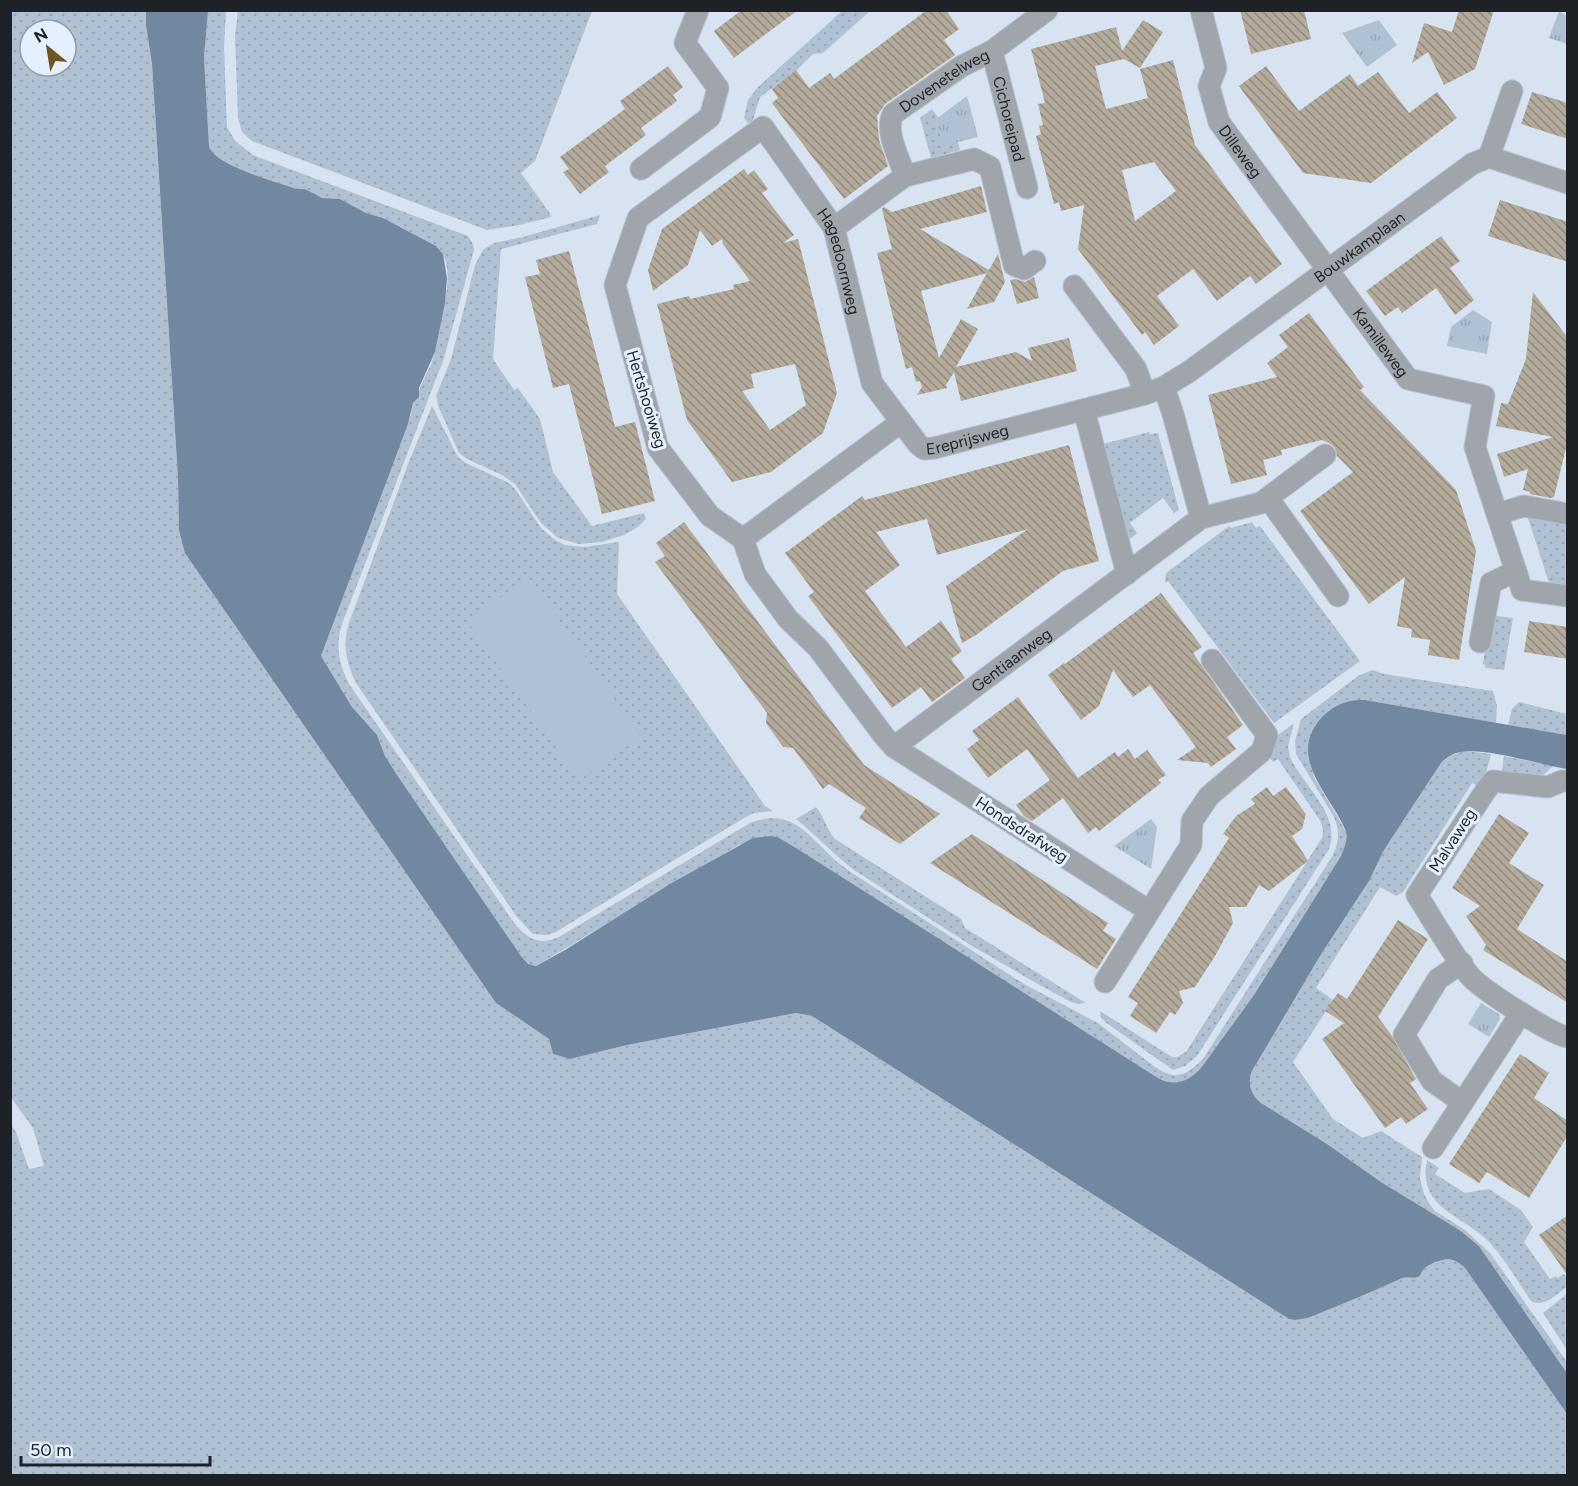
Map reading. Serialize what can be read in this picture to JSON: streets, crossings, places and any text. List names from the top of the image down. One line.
{"streets":{"street":["Dovenetelweg","Cichoreipad","Dilleweg","Bouwkamplaan","Hagedoornweg","Kamilleweg","Hertshooiweg","Ereprijsweg","Gentiaanweg","Hondsdrafweg","Malvaweg"]},"crossings":[["Dovenetelweg","Cichoreipad"],["Dilleweg","Bouwkamplaan"],["Dilleweg","Kamilleweg"],["Bouwkamplaan","Kamilleweg"],["Bouwkamplaan","Ereprijsweg"],["Hagedoornweg","Hertshooiweg"],["Hagedoornweg","Ereprijsweg"],["Gentiaanweg","Hondsdrafweg"]],"scale_bar":"50 m","north":"top left"}
